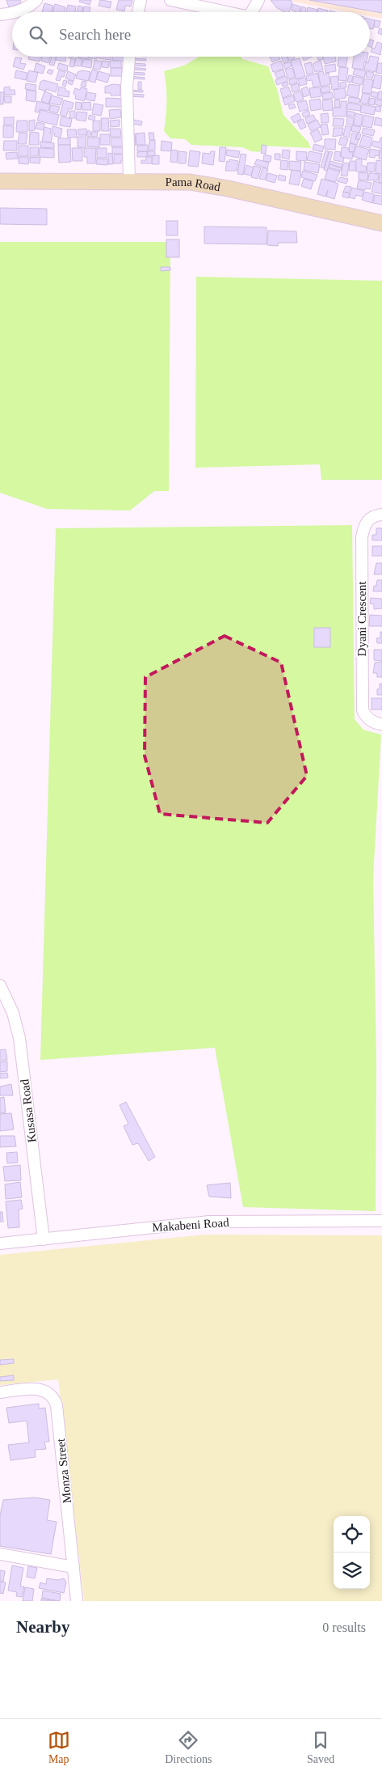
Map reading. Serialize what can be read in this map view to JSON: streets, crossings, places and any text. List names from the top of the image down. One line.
{"streets":{"street":["Pama Road","Dyani Crescent","Kusasa Road","Makabeni Road","Monza Street"]},"crossings":[["Kusasa Road","Makabeni Road"]],"page":{"search":"Search here","heading":["Nearby","0 results"],"nav":["Map","Directions","Saved"]}}
